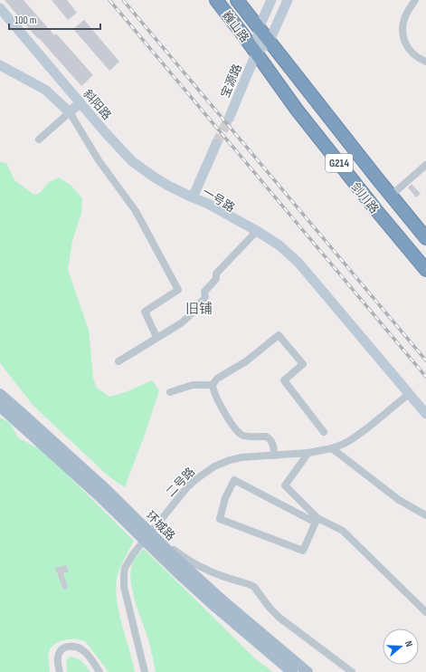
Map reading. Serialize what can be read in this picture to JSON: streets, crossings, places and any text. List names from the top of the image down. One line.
{"streets":{"highway":["巍山路","G214","剑川路"],"main road":["环城路"],"street":["宝源路","斜阳路","一号路","二号路"]},"crossings":[["巍山路","宝源路"],["巍山路","剑川路"],["宝源路","剑川路"],["斜阳路","一号路"],["一号路","二号路"]],"districts":["旧铺"],"scale_bar":"100 m","north":"right"}
